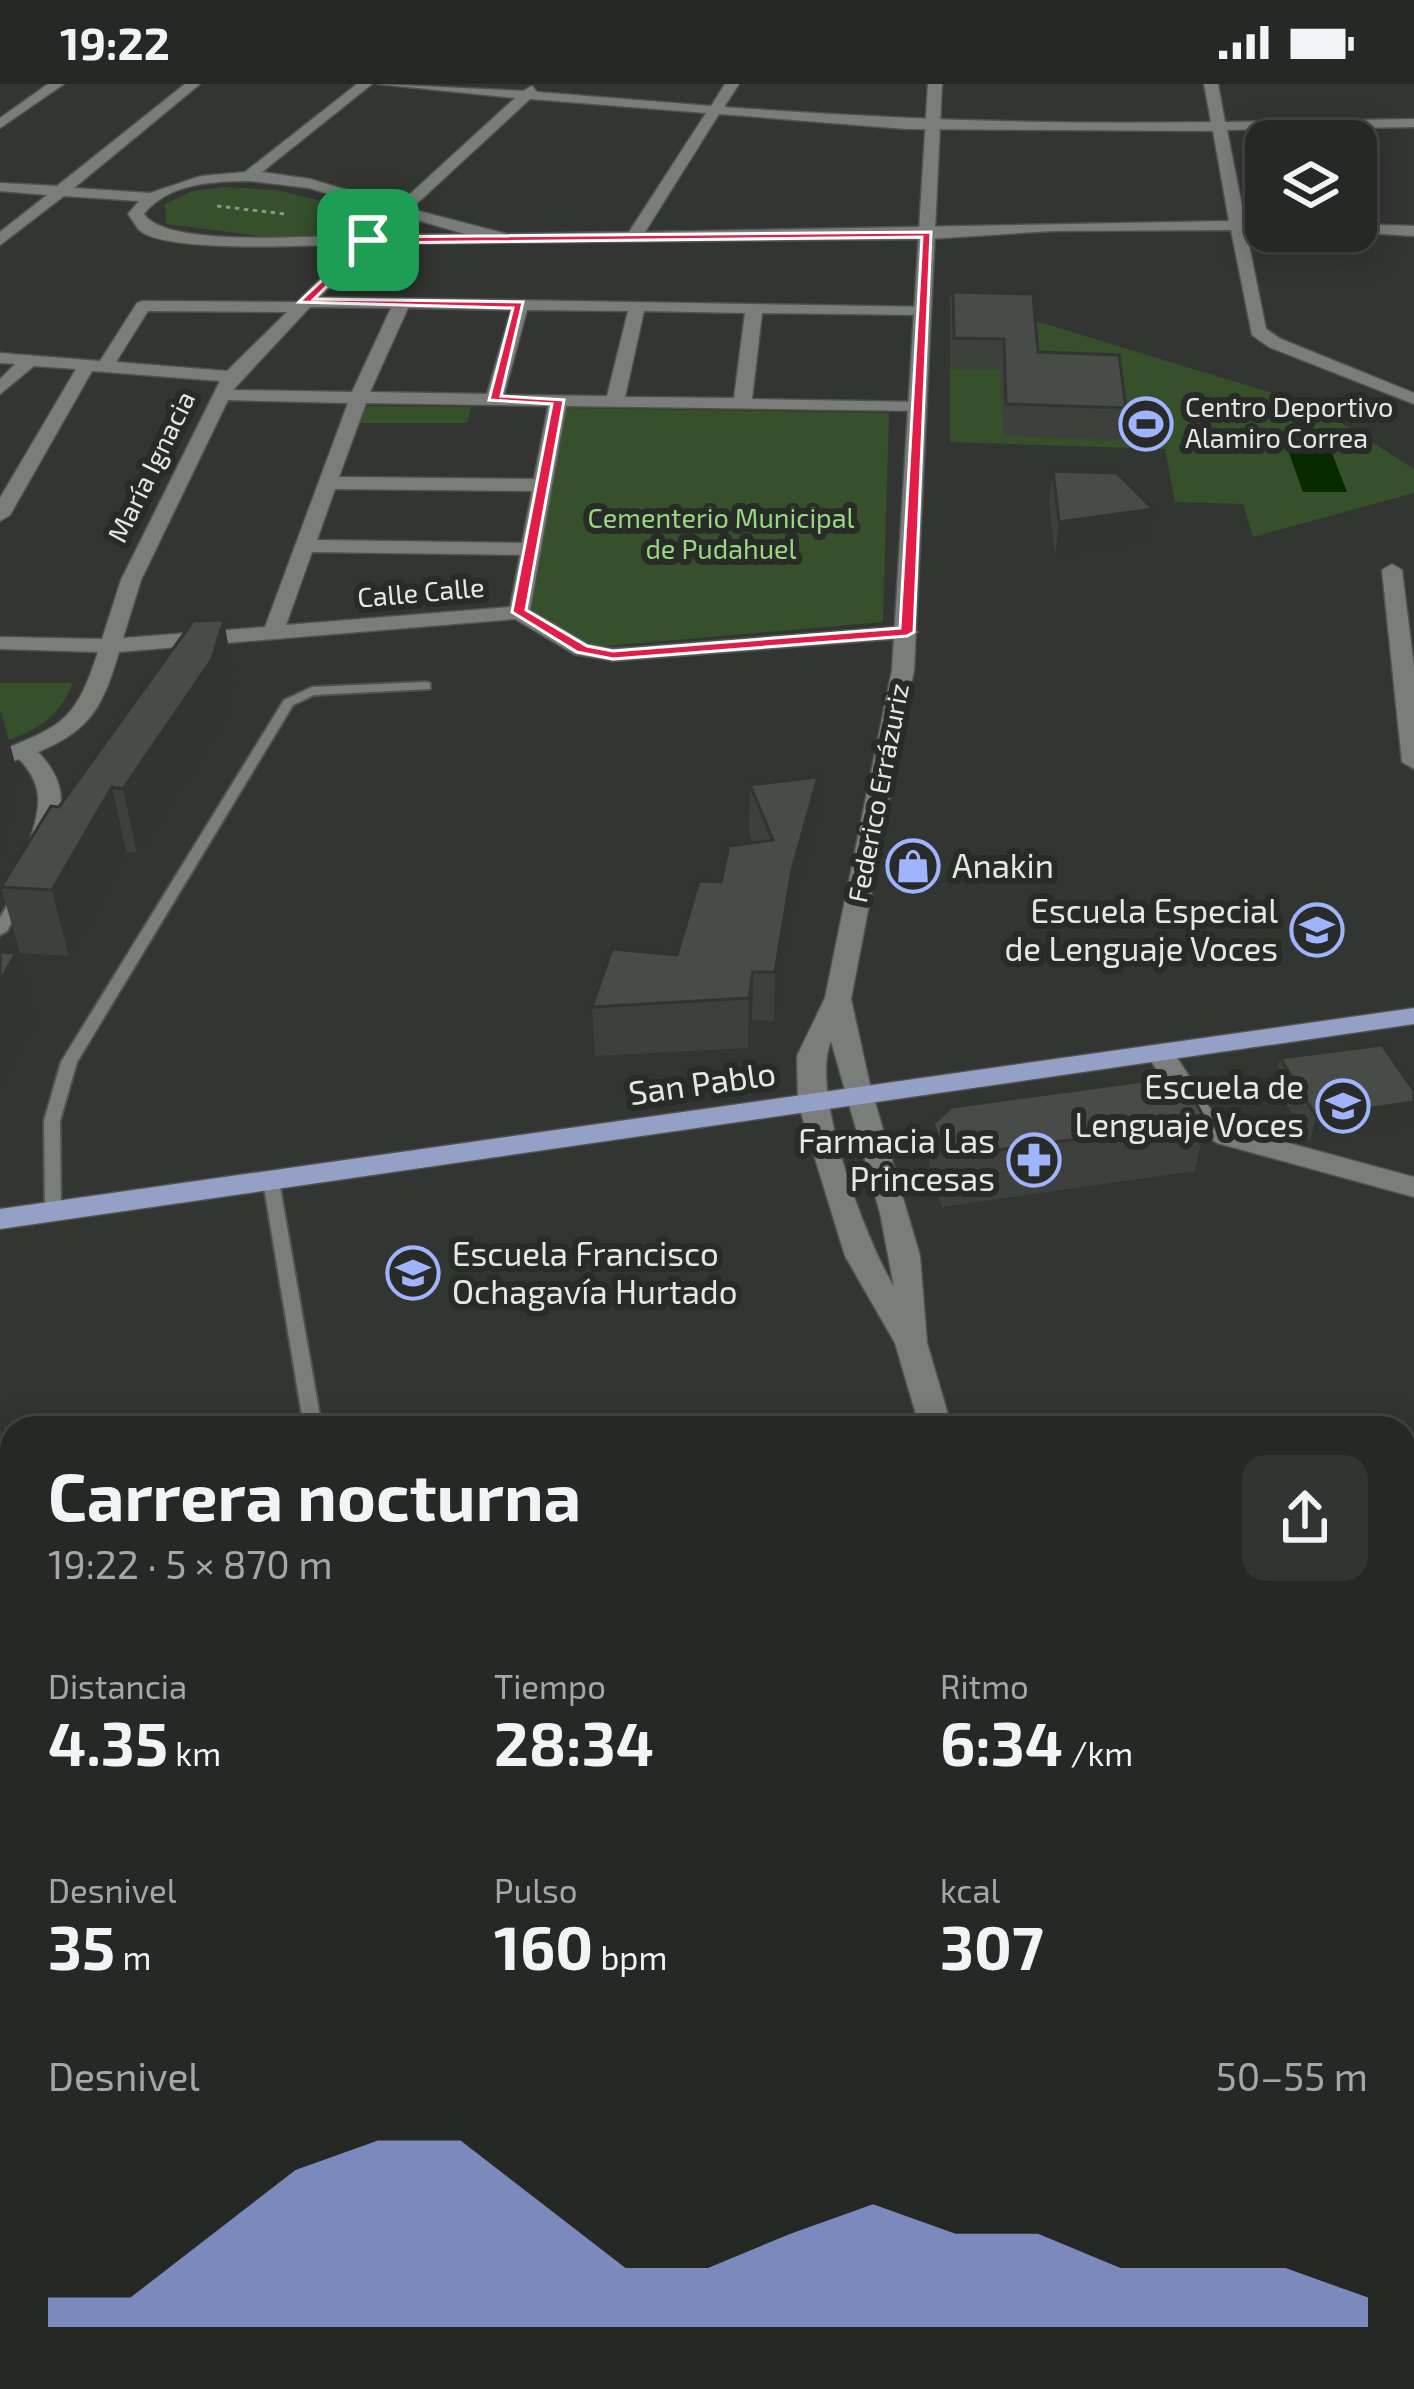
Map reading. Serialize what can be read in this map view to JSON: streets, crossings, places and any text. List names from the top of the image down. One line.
{"streets":{"main road":["San Pablo"],"street":["María Ignacia","Calle Calle","Federico Errázuriz"]},"crossings":[["María Ignacia","Calle Calle"],["Calle Calle","Federico Errázuriz"],["Federico Errázuriz","San Pablo"]],"parks":["Cementerio Municipal de Pudahuel"],"places":{"sports":["Centro Deportivo Alamiro Correa"],"shop":["Anakin"],"school or university":["Escuela Especial de Lenguaje Voces","Escuela de Lenguaje Voces","Escuela Francisco Ochagavía Hurtado"],"pharmacy":["Farmacia Las Princesas"]},"page":{"status":"19:22","heading":["Carrera nocturna","19:22 · 5 × 870 m"],"stats":[["Distancia","4.35 km"],["Tiempo","28:34"],["Ritmo","6:34 /km"],["Desnivel","35 m"],["Pulso","160 bpm"],["kcal","307"]],"chart":["Desnivel","50–55 m"]}}
